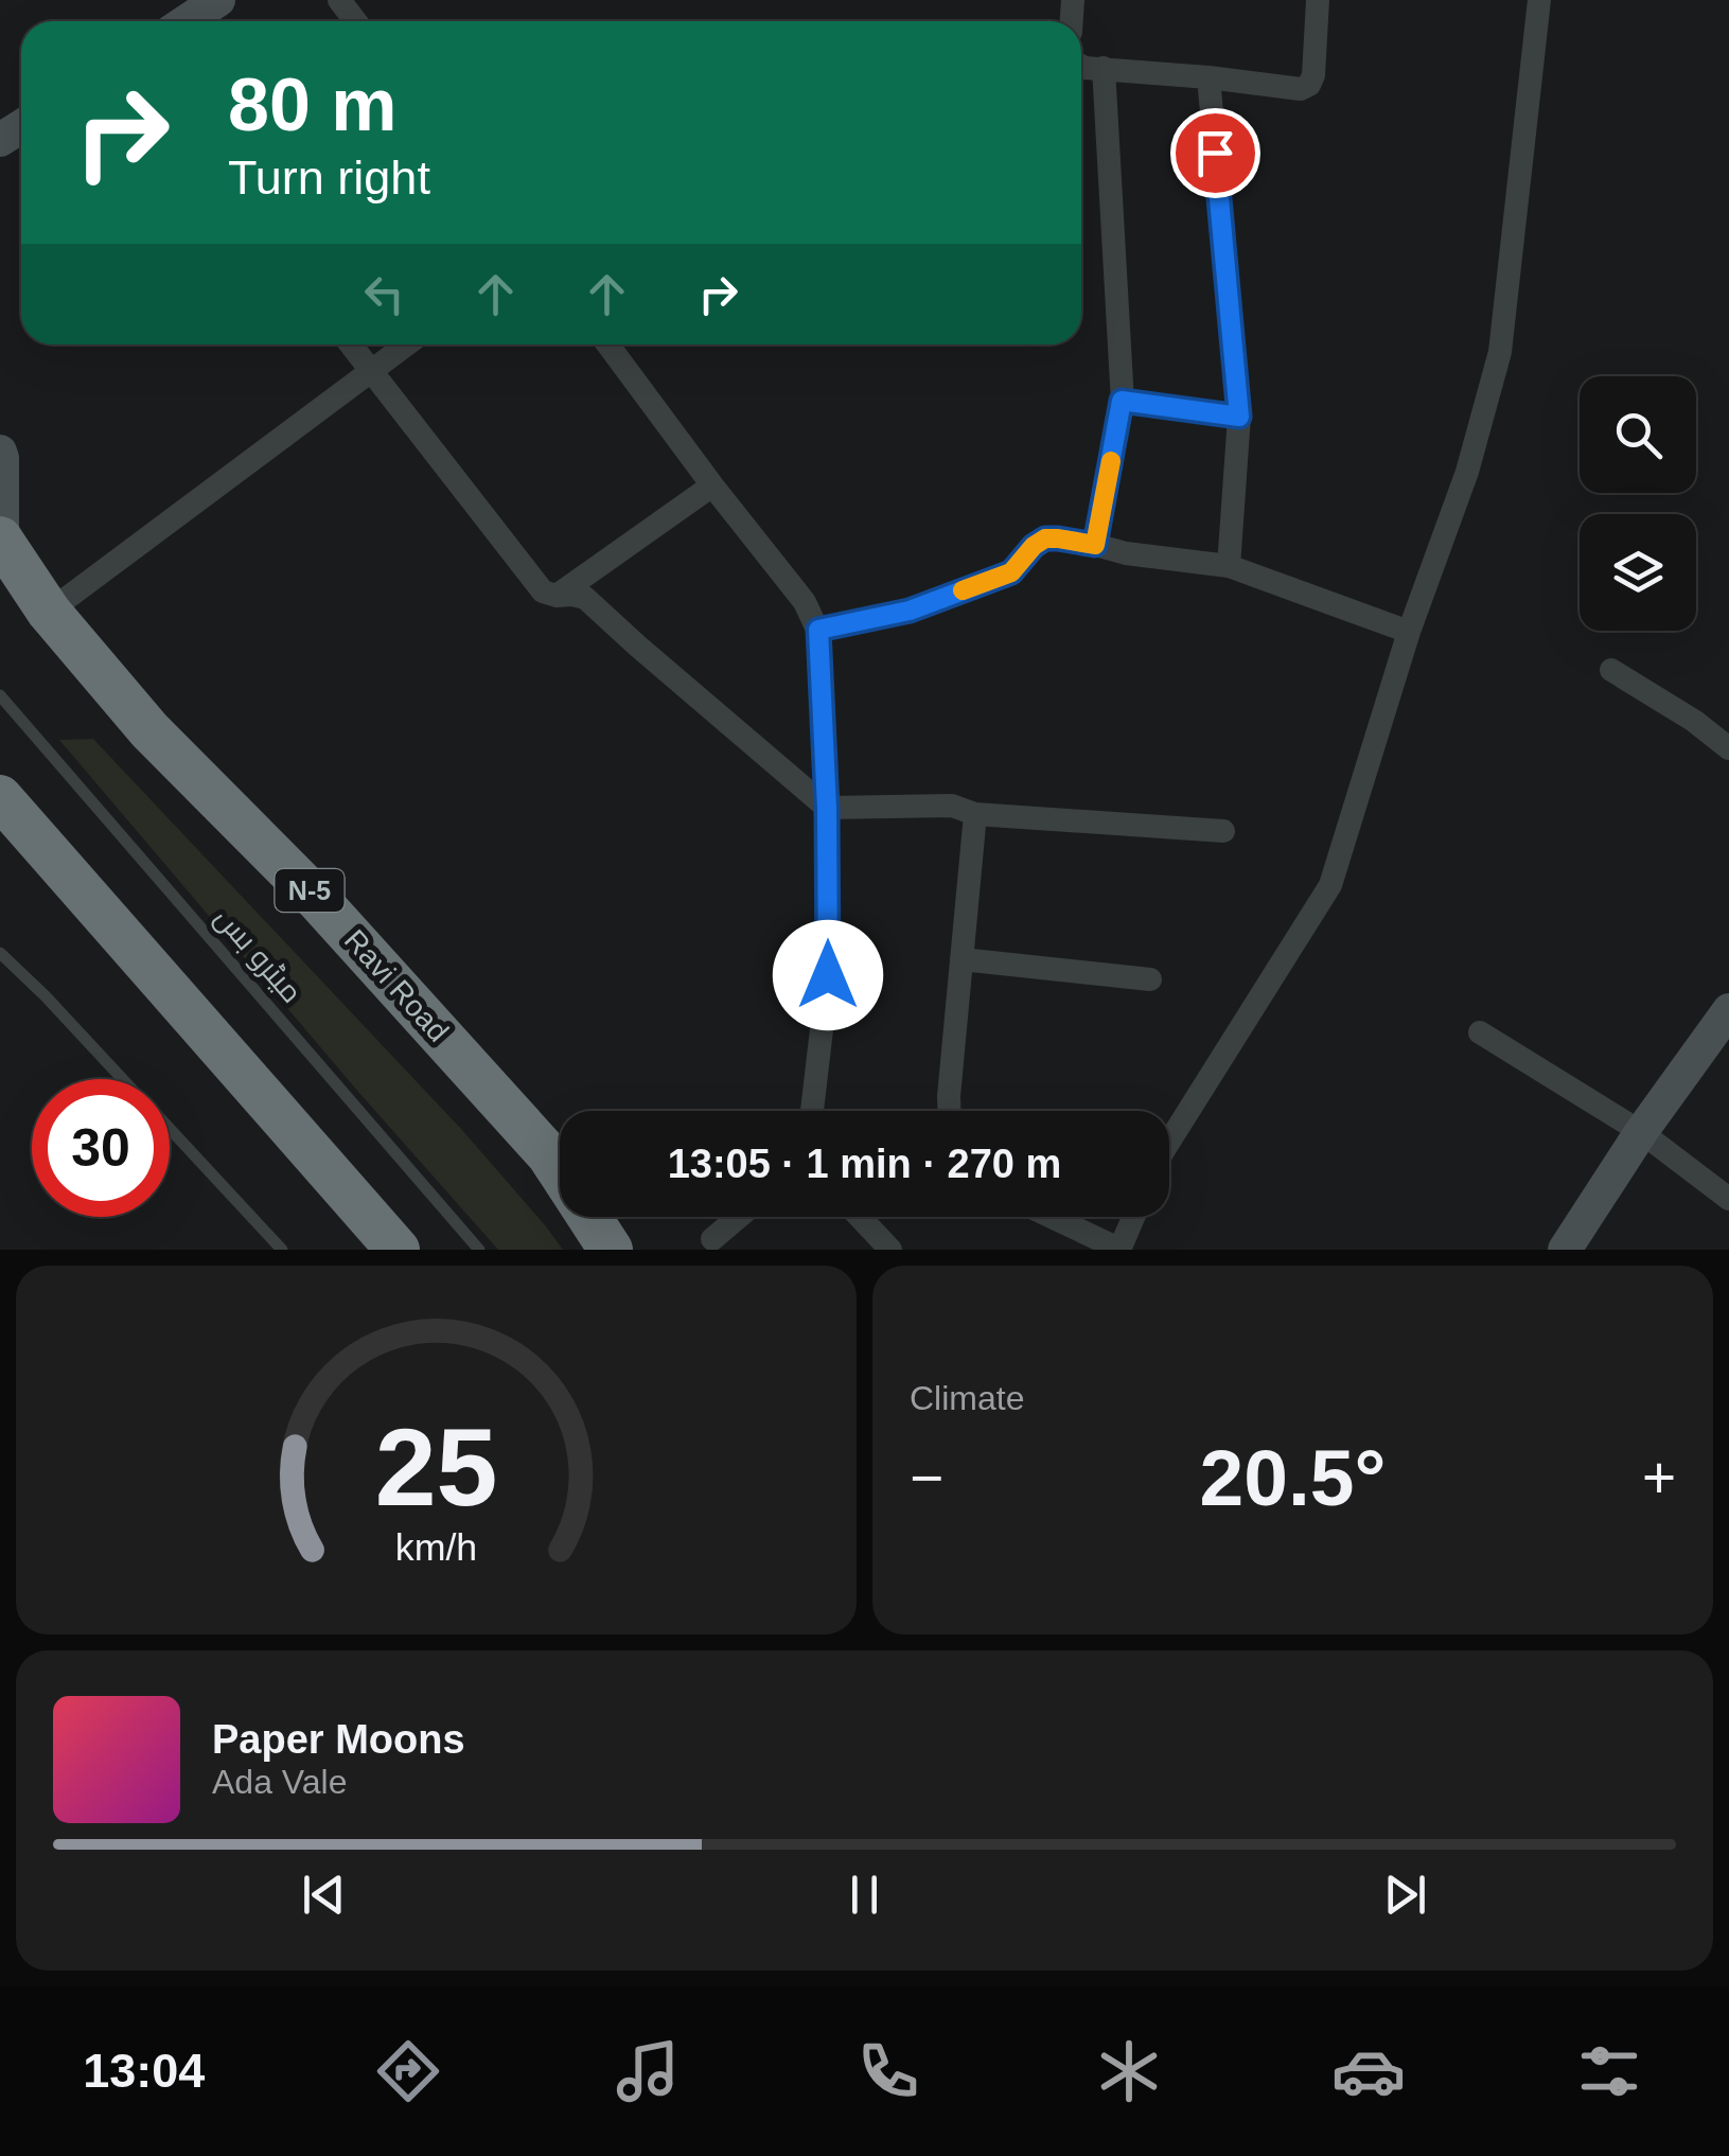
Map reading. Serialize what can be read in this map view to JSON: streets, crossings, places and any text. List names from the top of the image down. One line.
{"streets":{"highway":["N-5","Ravi Road"],"lane":["میٹرو بس"]},"page":{"turn":["80 m","Turn right"],"limit":"30","trip":"13:05 · 1 min · 270 m","tile":"Climate","heat":["−","20.5°","+"],"song":["Paper Moons","Ada Vale"],"tabs":"13:04","gauge":["25","km/h"]}}
